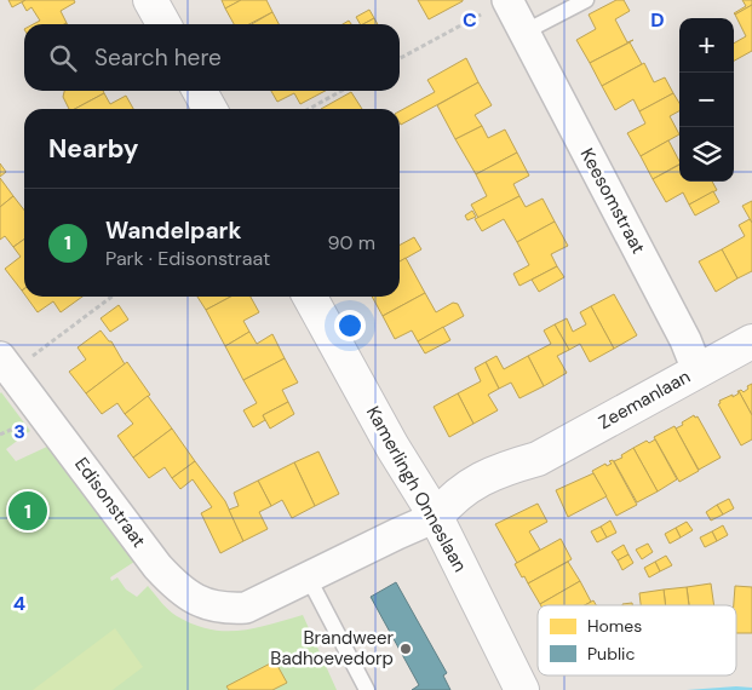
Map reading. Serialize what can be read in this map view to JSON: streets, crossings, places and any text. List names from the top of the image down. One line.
{"streets":{"street":["Keesomstraat","Zeemanlaan","Kamerlingh Onneslaan","Edisonstraat"]},"crossings":[["Keesomstraat","Zeemanlaan"],["Zeemanlaan","Kamerlingh Onneslaan"],["Zeemanlaan","Edisonstraat"]],"places":["Brandweer Badhoevedorp"],"legend":["Homes","Public"],"page":{"map_buttons":["+","−"],"search":"Search here","heading":"Nearby","list":[{"mark":"1","name":"Wandelpark","note":"Park · Edisonstraat","value":"90 m"}],"pins":"1"},"grid":{"columns":["C","D"],"rows":["3","4"]}}
